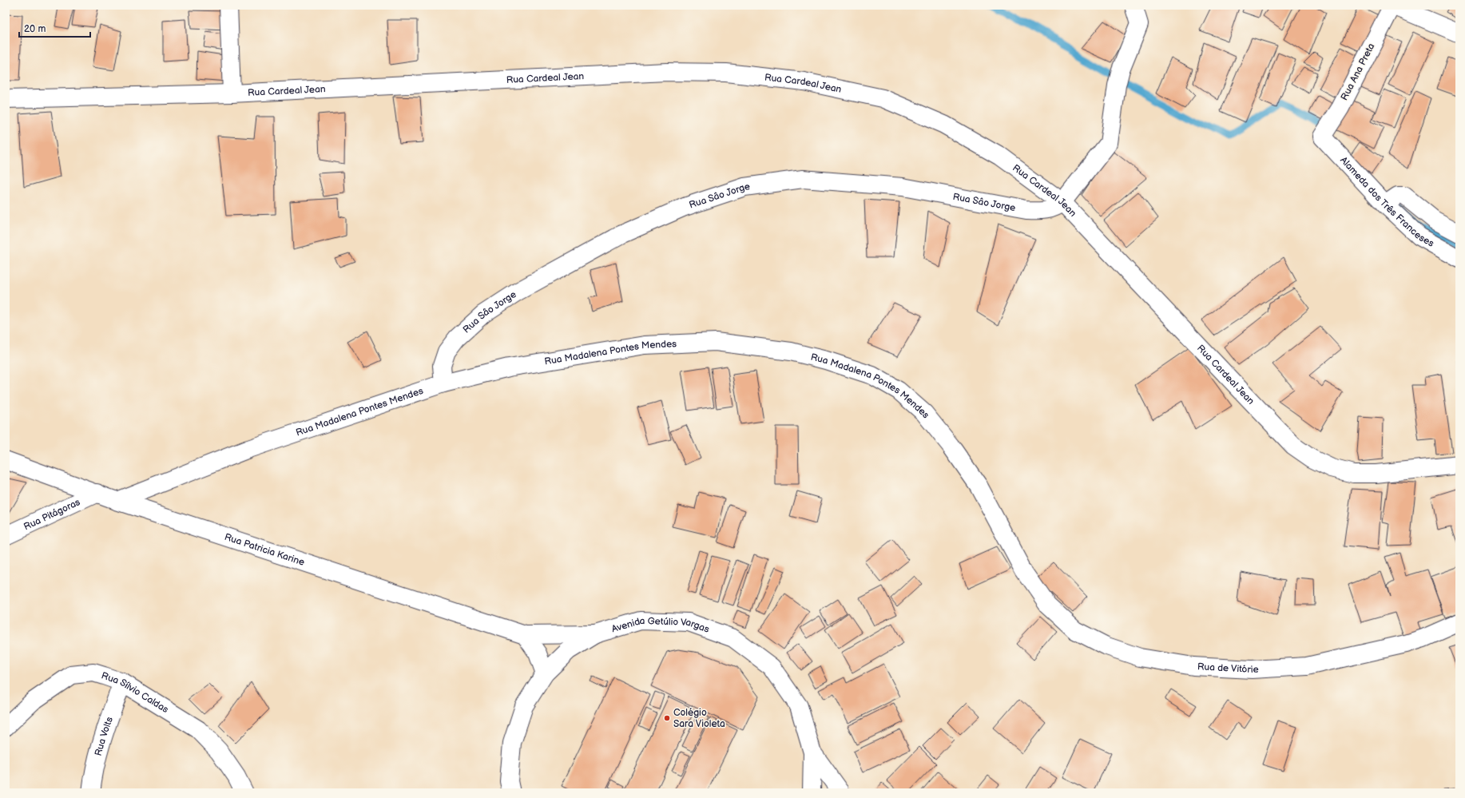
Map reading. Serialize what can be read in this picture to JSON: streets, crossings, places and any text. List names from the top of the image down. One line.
{"streets":{"street":["Rua Ana Preta","Rua Cardeal Jean","Rua Sâo Jorge","Alameda dos Três Franceses","Rua Madalena Pontes Mendes","Rua Pitágoras","Rua Patricia Karine","Avenida Getúlio Vargas","Rua de Vitórie","Rua Sílvio Caldas","Rua Volts"]},"crossings":[["Rua Ana Preta","Alameda dos Três Franceses"],["Rua Cardeal Jean","Rua Sâo Jorge"],["Rua Sâo Jorge","Rua Madalena Pontes Mendes"],["Rua Madalena Pontes Mendes","Rua Patricia Karine"],["Rua Madalena Pontes Mendes","Rua de Vitórie"],["Rua Pitágoras","Rua Patricia Karine"],["Rua Patricia Karine","Avenida Getúlio Vargas"],["Rua Sílvio Caldas","Rua Volts"]],"places":["Colégio Sara Violeta"],"scale_bar":"20 m"}
